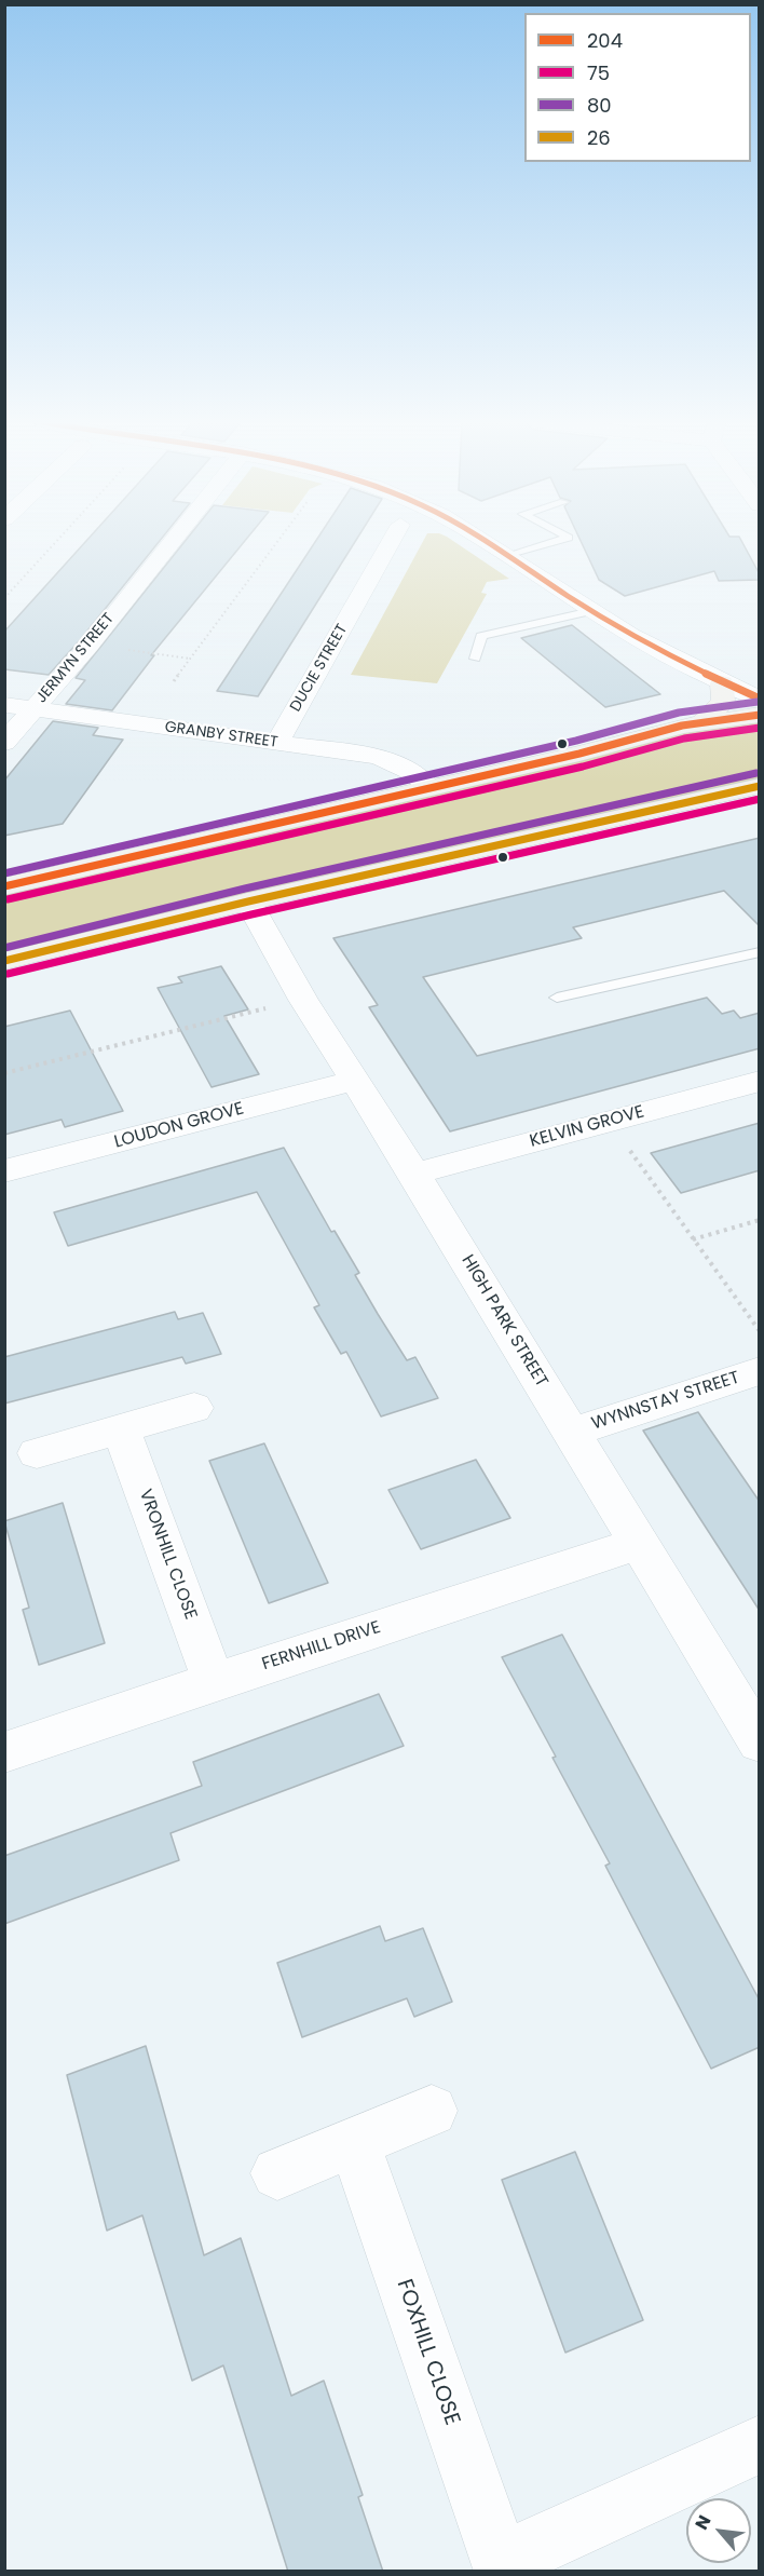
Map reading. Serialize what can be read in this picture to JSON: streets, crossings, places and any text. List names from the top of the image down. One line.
{"streets":{"street":["JERMYN STREET","DUCIE STREET","GRANBY STREET","LOUDON GROVE","KELVIN GROVE","HIGH PARK STREET","WYNNSTAY STREET","VRONHILL CLOSE","FERNHILL DRIVE","FOXHILL CLOSE"]},"crossings":[["JERMYN STREET","GRANBY STREET"],["DUCIE STREET","GRANBY STREET"],["LOUDON GROVE","HIGH PARK STREET"],["KELVIN GROVE","HIGH PARK STREET"],["HIGH PARK STREET","WYNNSTAY STREET"],["HIGH PARK STREET","FERNHILL DRIVE"],["VRONHILL CLOSE","FERNHILL DRIVE"]],"lines":["transit line 204","transit line 80","transit line 75","transit line 26"],"legend":["204","75","80","26"],"north":"top left"}
